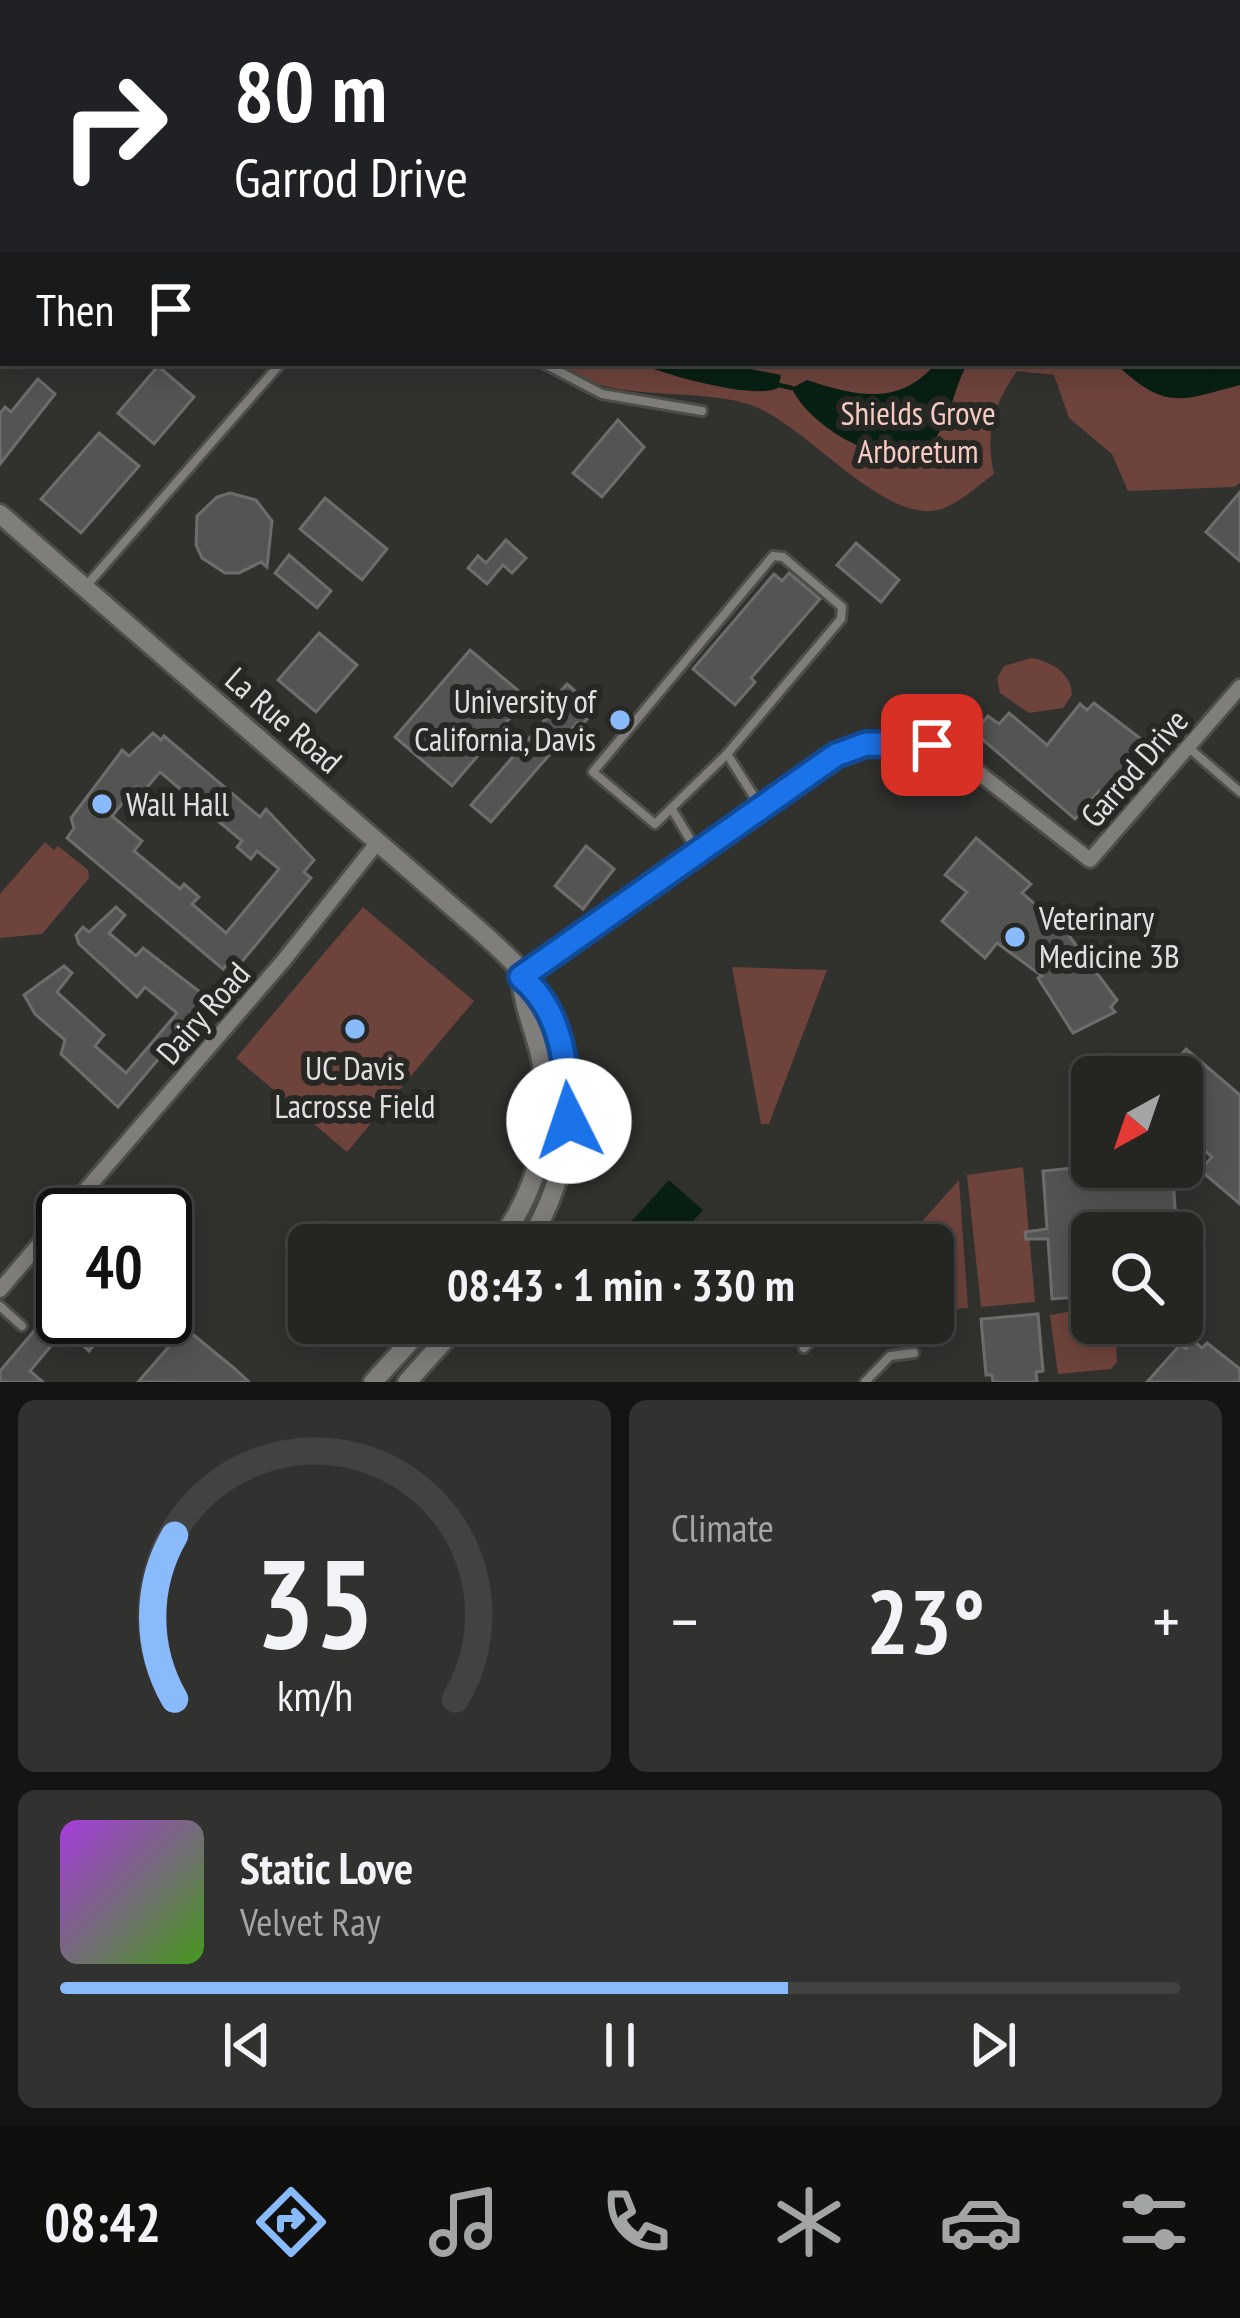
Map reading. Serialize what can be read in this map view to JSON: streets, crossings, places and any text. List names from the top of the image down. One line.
{"streets":{"street":["La Rue Road","Garrod Drive","Dairy Road"]},"crossings":[["La Rue Road","Garrod Drive"],["La Rue Road","Dairy Road"]],"parks":["Shields Grove Arboretum"],"places":["University of California, Davis","Wall Hall","Veterinary Medicine 3B","UC Davis Lacrosse Field"],"north":"bottom left","page":{"turn":["80 m","Garrod Drive"],"then":"Then","limit":"40","trip":"08:43 · 1 min · 330 m","tile":"Climate","heat":["−","23°","+"],"song":["Static Love","Velvet Ray"],"tabs":"08:42","gauge":["35","km/h"]}}
